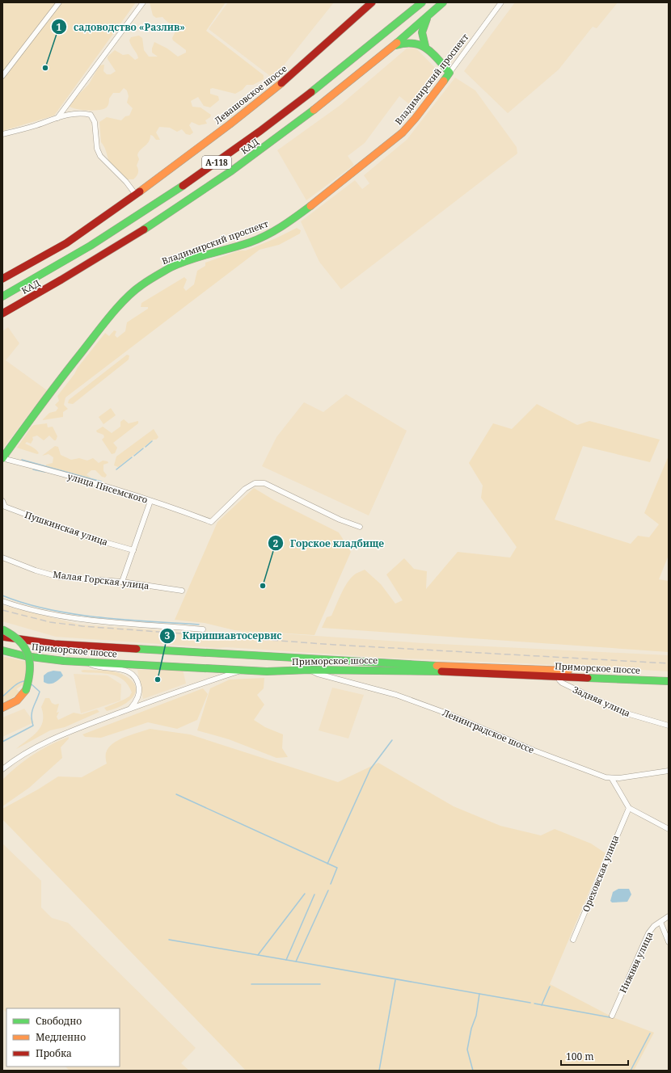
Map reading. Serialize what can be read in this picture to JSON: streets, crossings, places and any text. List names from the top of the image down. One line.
{"streets":{"main road":["Владимирский проспект","Левашовское шоссе","КАД","А-118","Приморское шоссе"],"street":["улица Писемского","Пушкинская улица","Малая Горская улица","Задняя улица","Ленинградское шоссе","Ореховская улица","Нижняя улица"]},"crossings":[["Владимирский проспект","улица Писемского"],["Приморское шоссе","Задняя улица"],["Приморское шоссе","Ленинградское шоссе"]],"places":["садоводство «Разлив»","Горское кладбище","Киришиавтосервис"],"legend":["Свободно","Медленно","Пробка"],"scale_bar":"100 m"}
